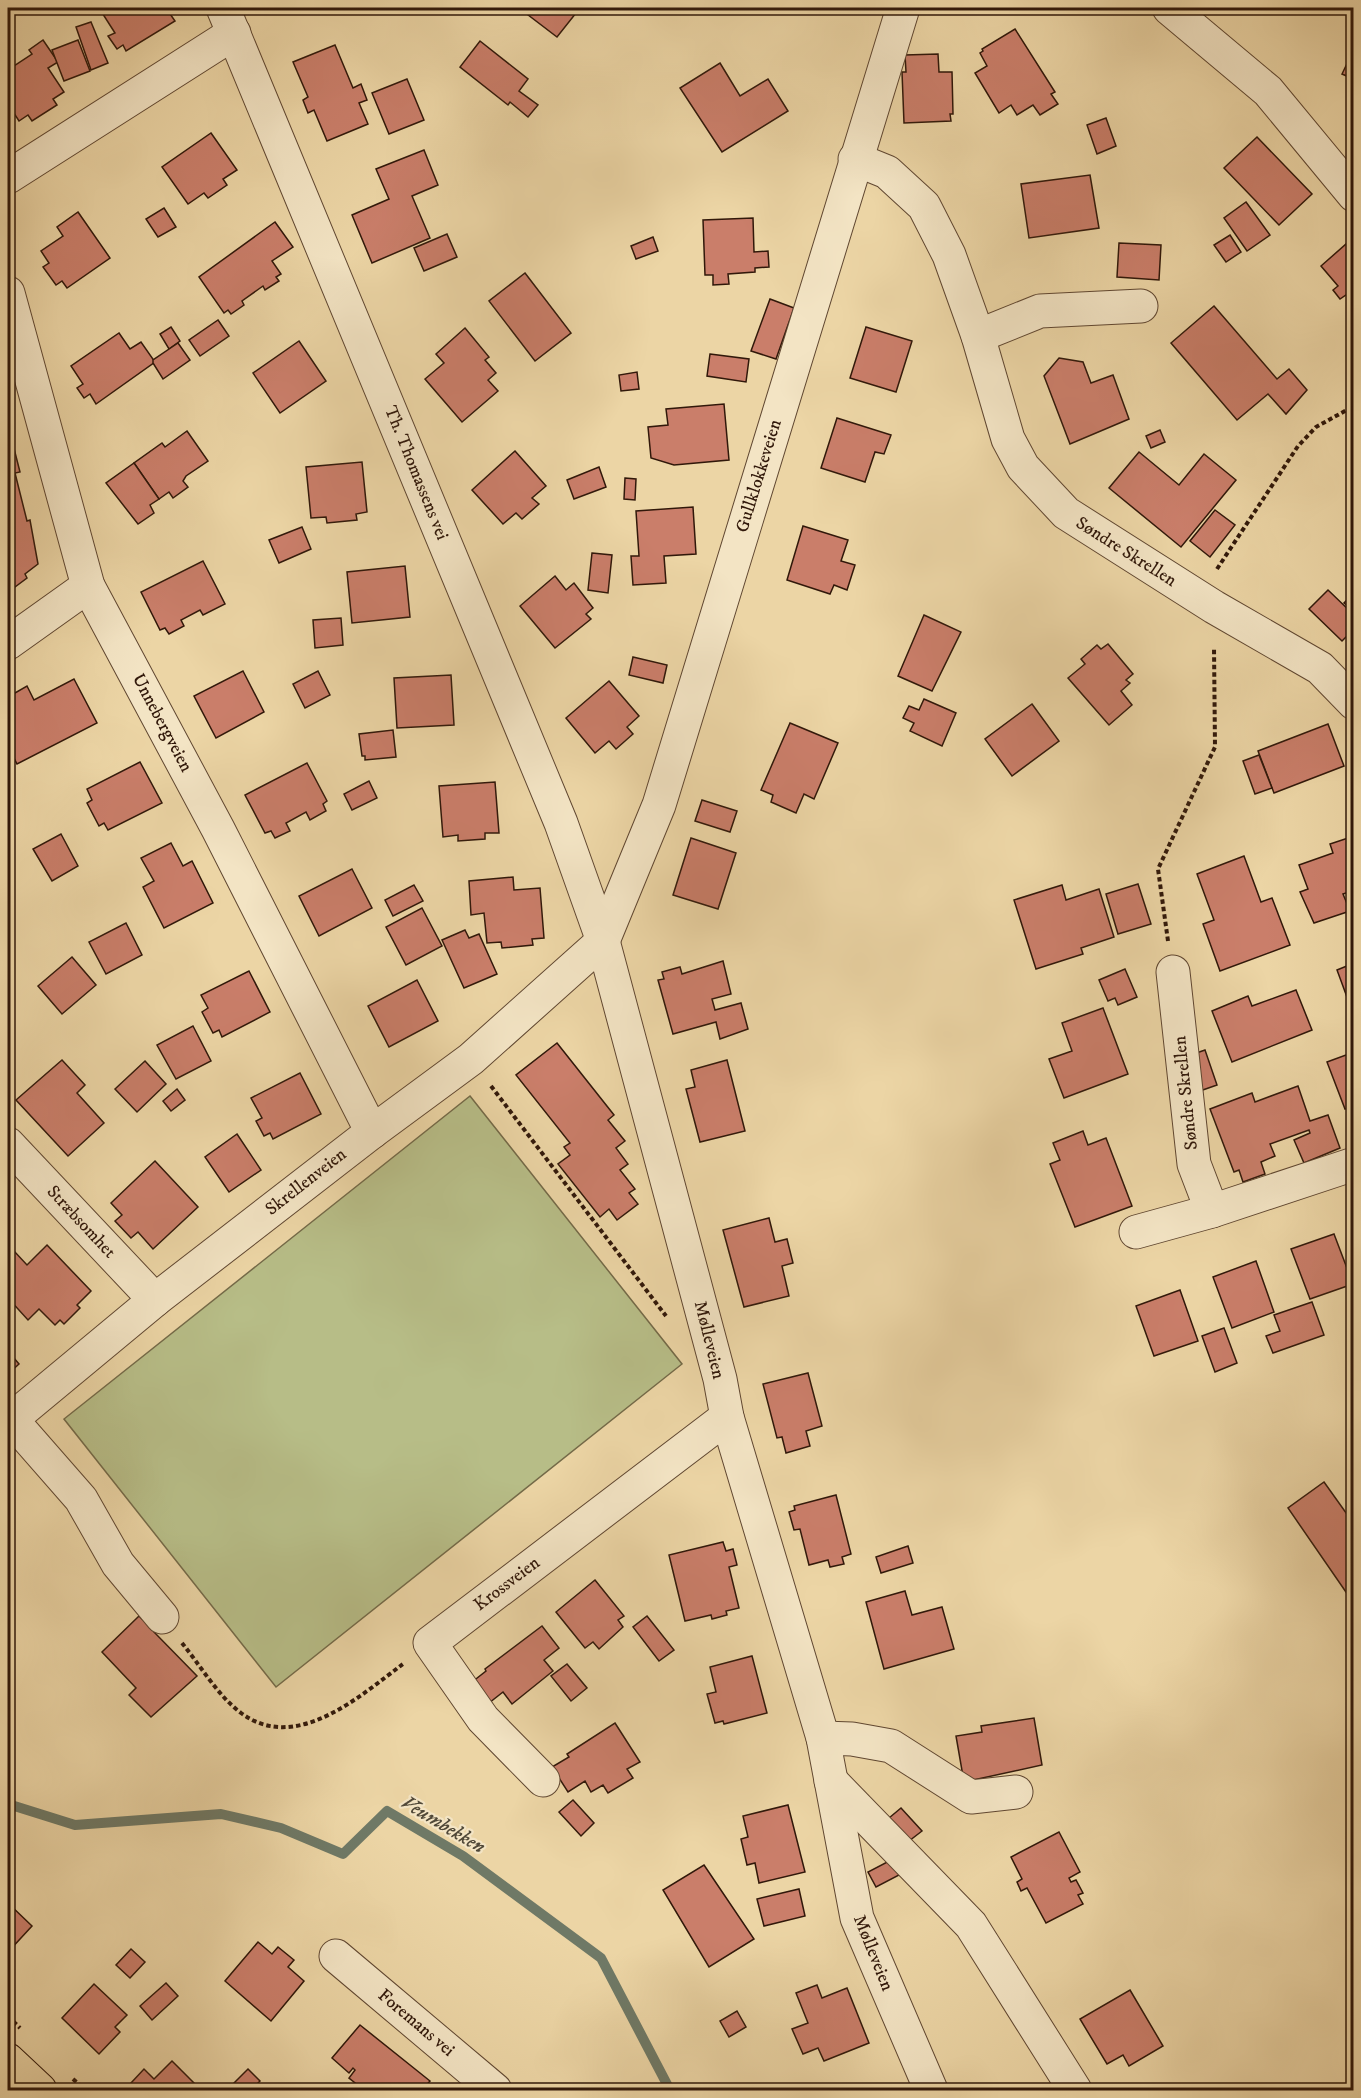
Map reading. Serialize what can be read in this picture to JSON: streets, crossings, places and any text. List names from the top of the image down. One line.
{"streets":{"street":["Th. Thomassens vei","Gullklokkeveien","Søndre Skrellen","Unnebergveien","Skrellenveien","Stræbsomhet","Mølleveien","Krossveien","Foremans vei"]},"crossings":[["Th. Thomassens vei","Gullklokkeveien"],["Th. Thomassens vei","Skrellenveien"],["Th. Thomassens vei","Mølleveien"],["Gullklokkeveien","Søndre Skrellen"],["Gullklokkeveien","Skrellenveien"],["Gullklokkeveien","Mølleveien"],["Unnebergveien","Skrellenveien"],["Skrellenveien","Stræbsomhet"],["Skrellenveien","Mølleveien"],["Mølleveien","Krossveien"]],"water":["Veumbekken"]}
